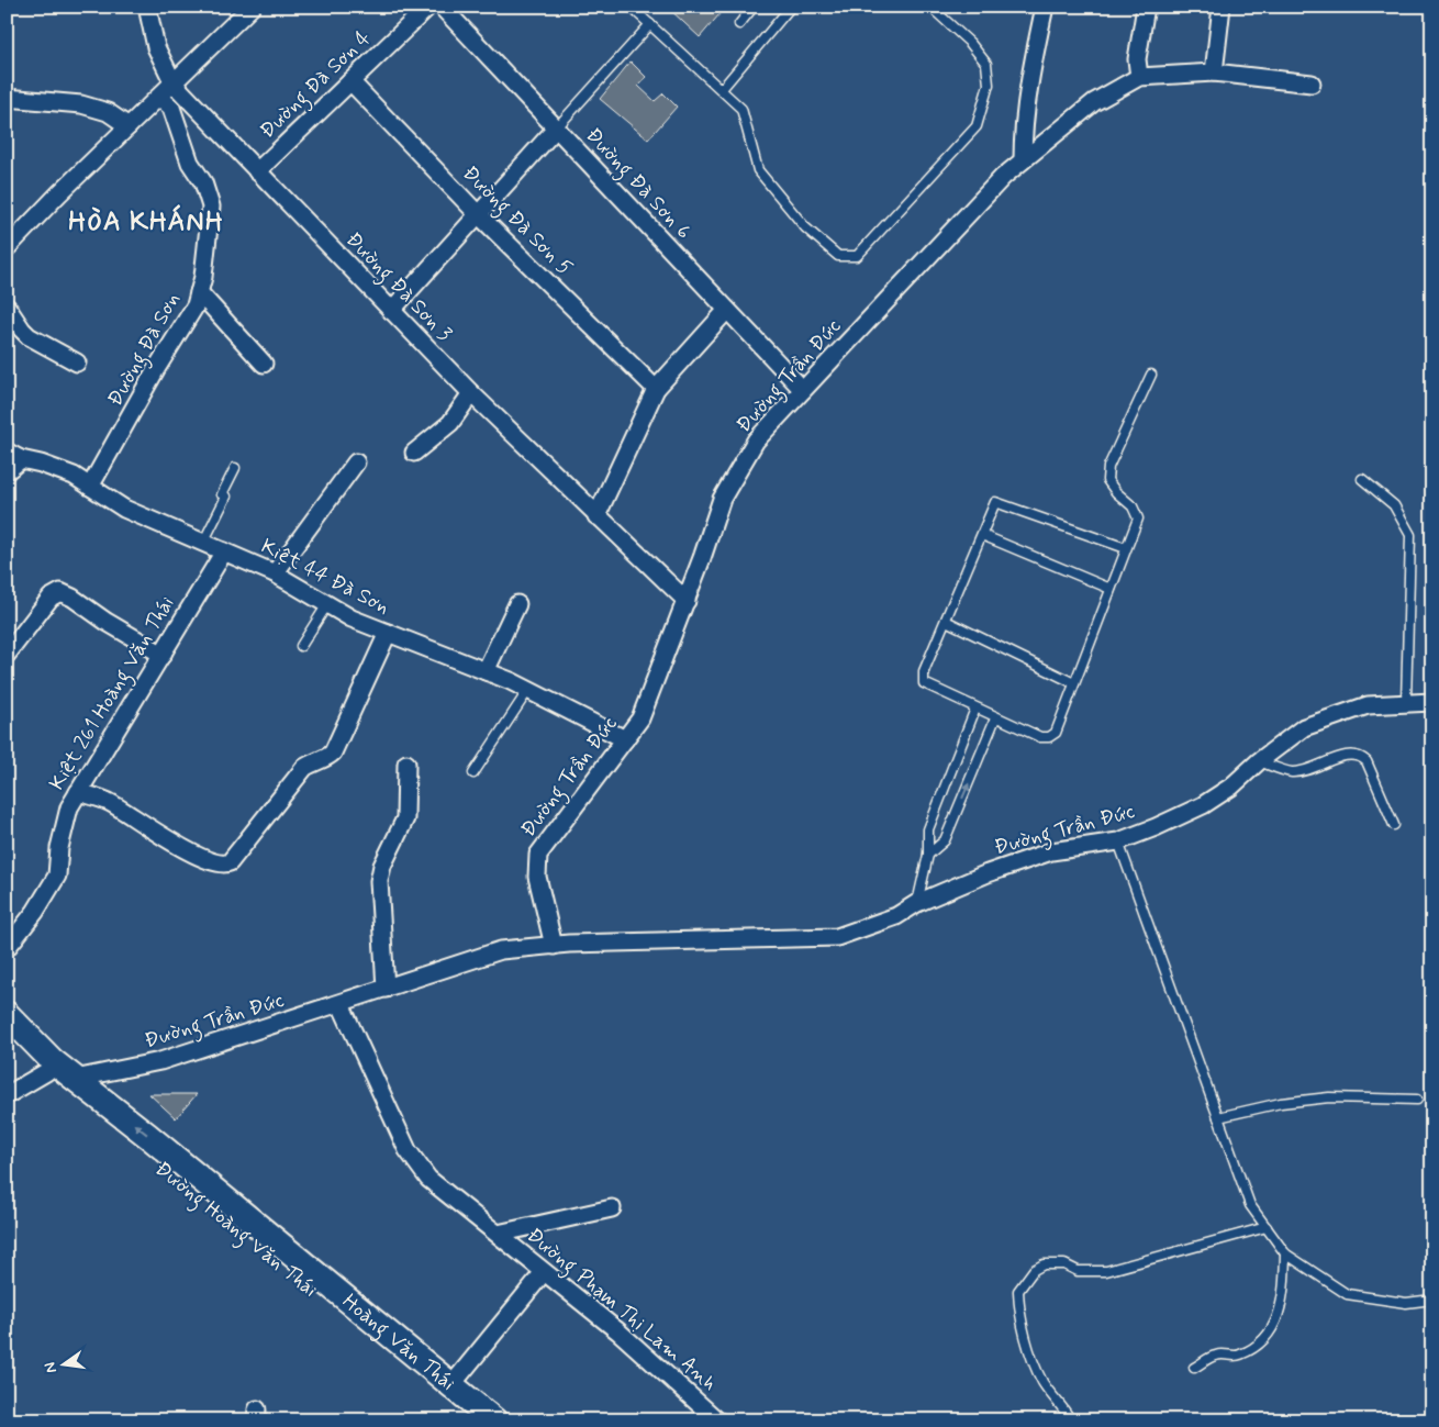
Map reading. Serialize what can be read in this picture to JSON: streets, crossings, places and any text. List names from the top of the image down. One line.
{"streets":{"main road":["Đường Hoàng Văn Thái","Hoàng Văn Thái"],"street":["Đường Đà Sơn 4","Đường Đà Sơn 6","Đường Đà Sơn 5","Đường Đà Sơn 3","Đường Đà Sơn","Đường Trần Đức","Kiệt 44 Đà Sơn","Kiệt 261 Hoàng Văn Thái","Đường Phạm Thị Lam Anh"]},"crossings":[["Đường Đà Sơn 4","Đường Đà Sơn 5"],["Đường Đà Sơn 4","Đường Đà Sơn 3"],["Đường Đà Sơn 6","Đường Trần Đức"],["Đường Đà Sơn 3","Đường Trần Đức"],["Đường Đà Sơn","Kiệt 44 Đà Sơn"],["Đường Trần Đức","Kiệt 44 Đà Sơn"],["Đường Trần Đức","Đường Hoàng Văn Thái"],["Đường Trần Đức","Đường Phạm Thị Lam Anh"],["Đường Trần Đức","Hoàng Văn Thái"],["Kiệt 44 Đà Sơn","Kiệt 261 Hoàng Văn Thái"],["Đường Hoàng Văn Thái","Hoàng Văn Thái"]],"one_way":["Hoàng Văn Thái"],"districts":["HÒA KHÁNH"],"north":"left"}
